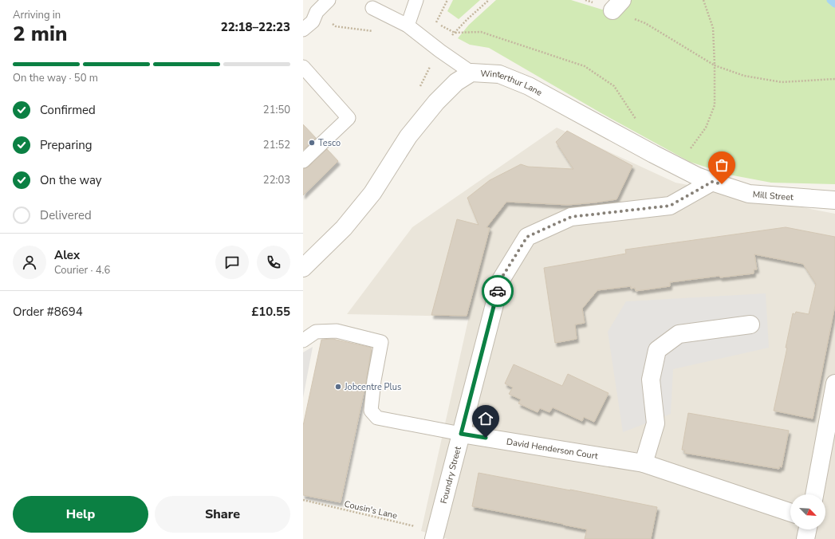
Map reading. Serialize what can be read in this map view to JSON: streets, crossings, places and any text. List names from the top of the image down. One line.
{"streets":{"street":["Winterthur Lane","Mill Street","David Henderson Court","Foundry Street"],"path":["Cousin's Lane"]},"crossings":[["Winterthur Lane","Mill Street"],["Winterthur Lane","Foundry Street"],["Mill Street","Foundry Street"],["David Henderson Court","Foundry Street"],["Foundry Street","Cousin's Lane"]],"places":["Tesco","Jobcentre Plus"],"north":"bottom right","page":{"heading":["2 min","Arriving in","22:18–22:23"],"panel":["Alex","Courier · 4.6","Order #8694","£10.55"],"bar":"On the way · 50 m","list":[["Confirmed","21:50"],["Preparing","21:52"],["On the way","22:03"],"Delivered"],"buttons":["Help","Share"]}}
